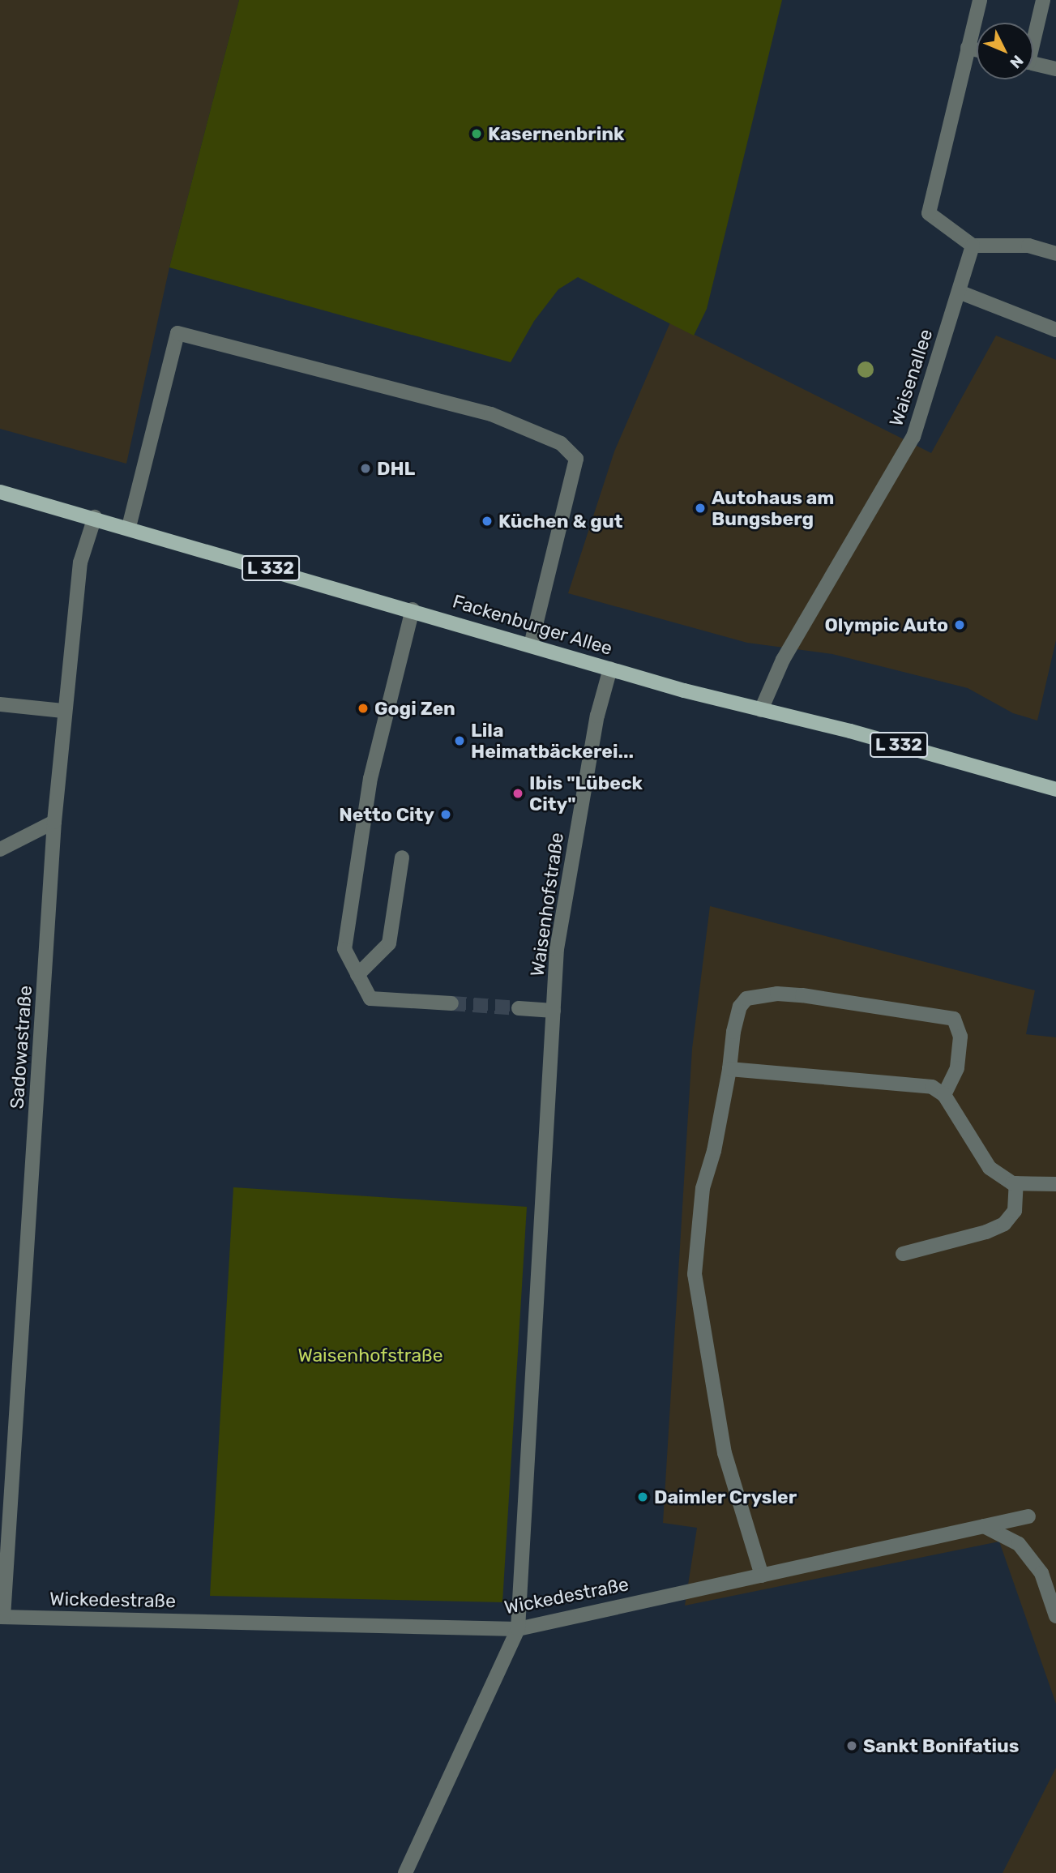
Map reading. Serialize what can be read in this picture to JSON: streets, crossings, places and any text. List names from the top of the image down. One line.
{"streets":{"main road":["L 332","Fackenburger Allee"],"street":["Waisenallee","Waisenhofstraße","Sadowastraße","Wickedestraße"]},"crossings":[["Waisenallee","Fackenburger Allee"],["Fackenburger Allee","Waisenhofstraße"],["Fackenburger Allee","Sadowastraße"],["Waisenhofstraße","Wickedestraße"],["Sadowastraße","Wickedestraße"]],"parks":["Waisenhofstraße"],"places":["Kasernenbrink","DHL","Autohaus am Bungsberg","Küchen & gut","Olympic Auto","Gogi Zen","Lila Heimatbäckerei...","Ibis \"Lübeck City\"","Netto City","Daimler Crysler","Sankt Bonifatius"],"north":"bottom right"}
